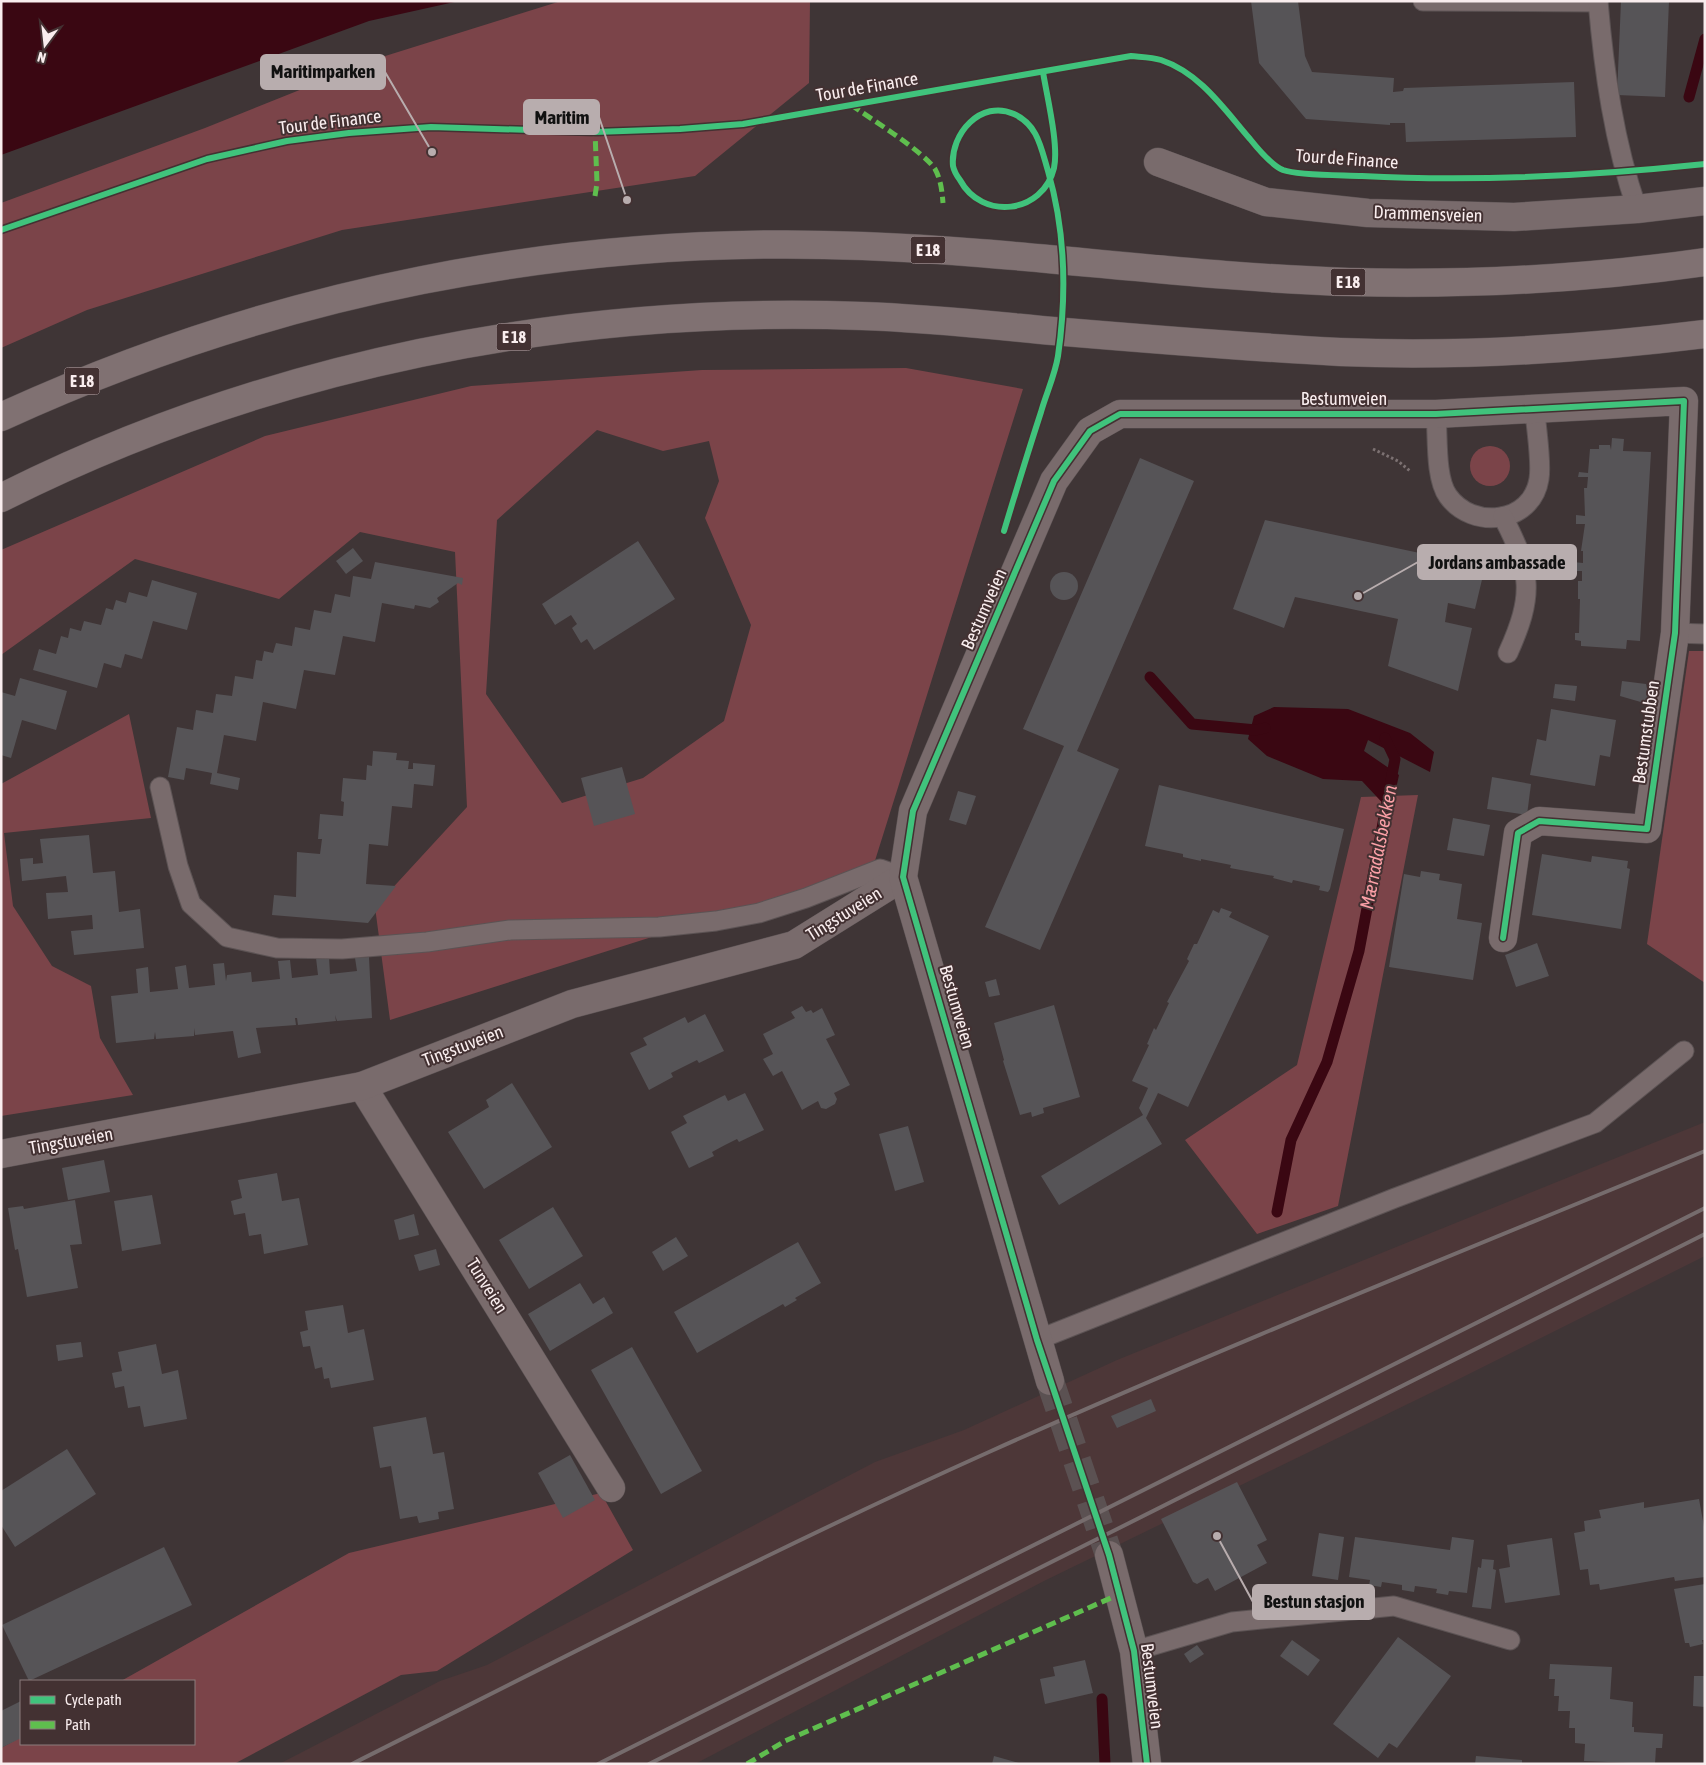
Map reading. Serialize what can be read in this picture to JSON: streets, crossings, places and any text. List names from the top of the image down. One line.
{"streets":{"highway":["E 18"],"street":["Drammensveien","Bestumveien","Bestumstubben","Tingstuveien","Tunveien"],"cycle path":["Tour de Finance"]},"crossings":[["Bestumveien","Bestumstubben"],["Bestumveien","Tingstuveien"],["Tingstuveien","Tunveien"]],"water":["Mærradalsbekken"],"places":["Maritimparken","Maritim","Jordans ambassade","Bestun stasjon"],"legend":["Cycle path","Path"],"north":"bottom"}
